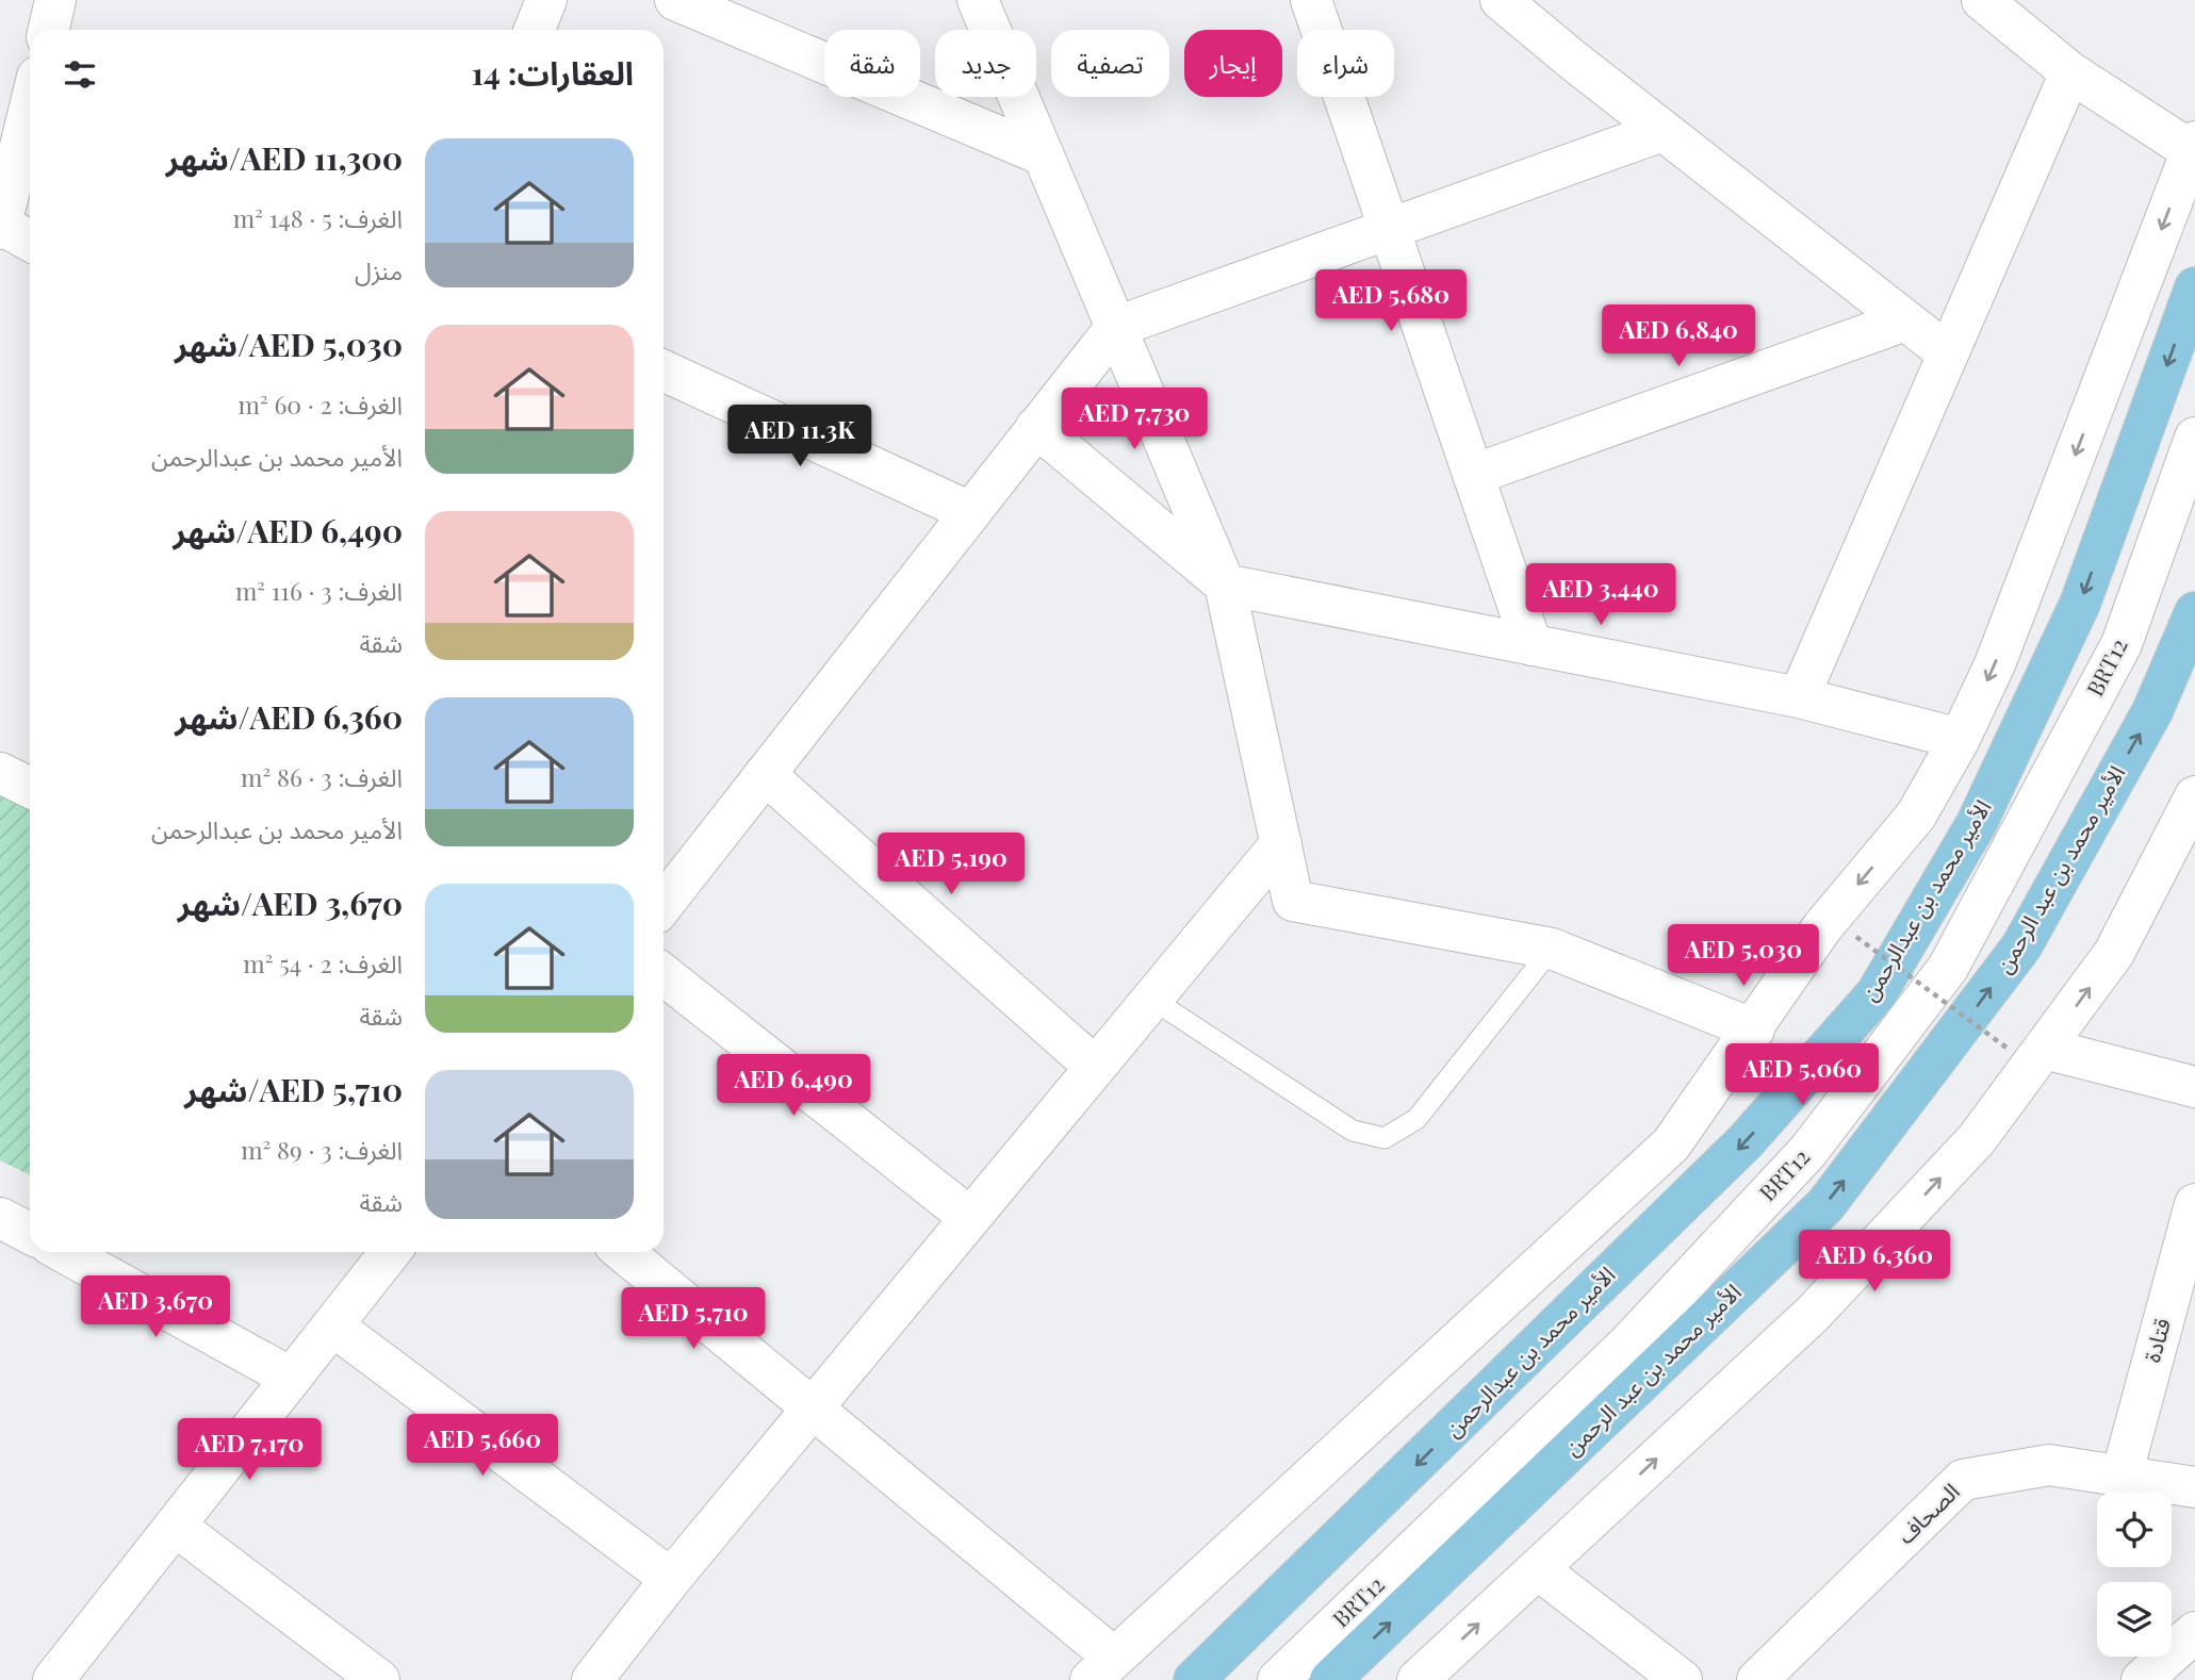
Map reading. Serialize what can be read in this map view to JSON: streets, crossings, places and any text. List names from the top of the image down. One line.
{"streets":{"main road":["الأمير محمد بن عبد الرحمن","الأمير محمد بن عبدالرحمن"],"street":["BRT12","قتادة","الصحاف"]},"crossings":[["قتادة","الصحاف"]],"one_way":["الأمير محمد بن عبد الرحمن","الأمير محمد بن عبدالرحمن"],"page":{"chip":["شراء","إيجار","تصفية","جديد","شقة"],"heading":"العقارات: 14","list":[{"name":"AED 11,300/شهر","note":"الغرف: 5 · 148 m² · منزل"},{"name":"AED 5,030/شهر","note":"الغرف: 2 · 60 m² · الأمير محمد بن عبدالرحمن"},{"name":"AED 6,490/شهر","note":"الغرف: 3 · 116 m² · شقة"},{"name":"AED 6,360/شهر","note":"الغرف: 3 · 86 m² · الأمير محمد بن عبدالرحمن"},{"name":"AED 3,670/شهر","note":"الغرف: 2 · 54 m² · شقة"},{"name":"AED 5,710/شهر","note":"الغرف: 3 · 89 m² · شقة"}],"price":["AED 5,680","AED 6,840","AED 7,730","AED 11.3K","AED 3,440","AED 5,190","AED 5,030","AED 5,060","AED 6,490","AED 6,360","AED 3,670","AED 5,710","AED 5,660","AED 7,170"]}}
